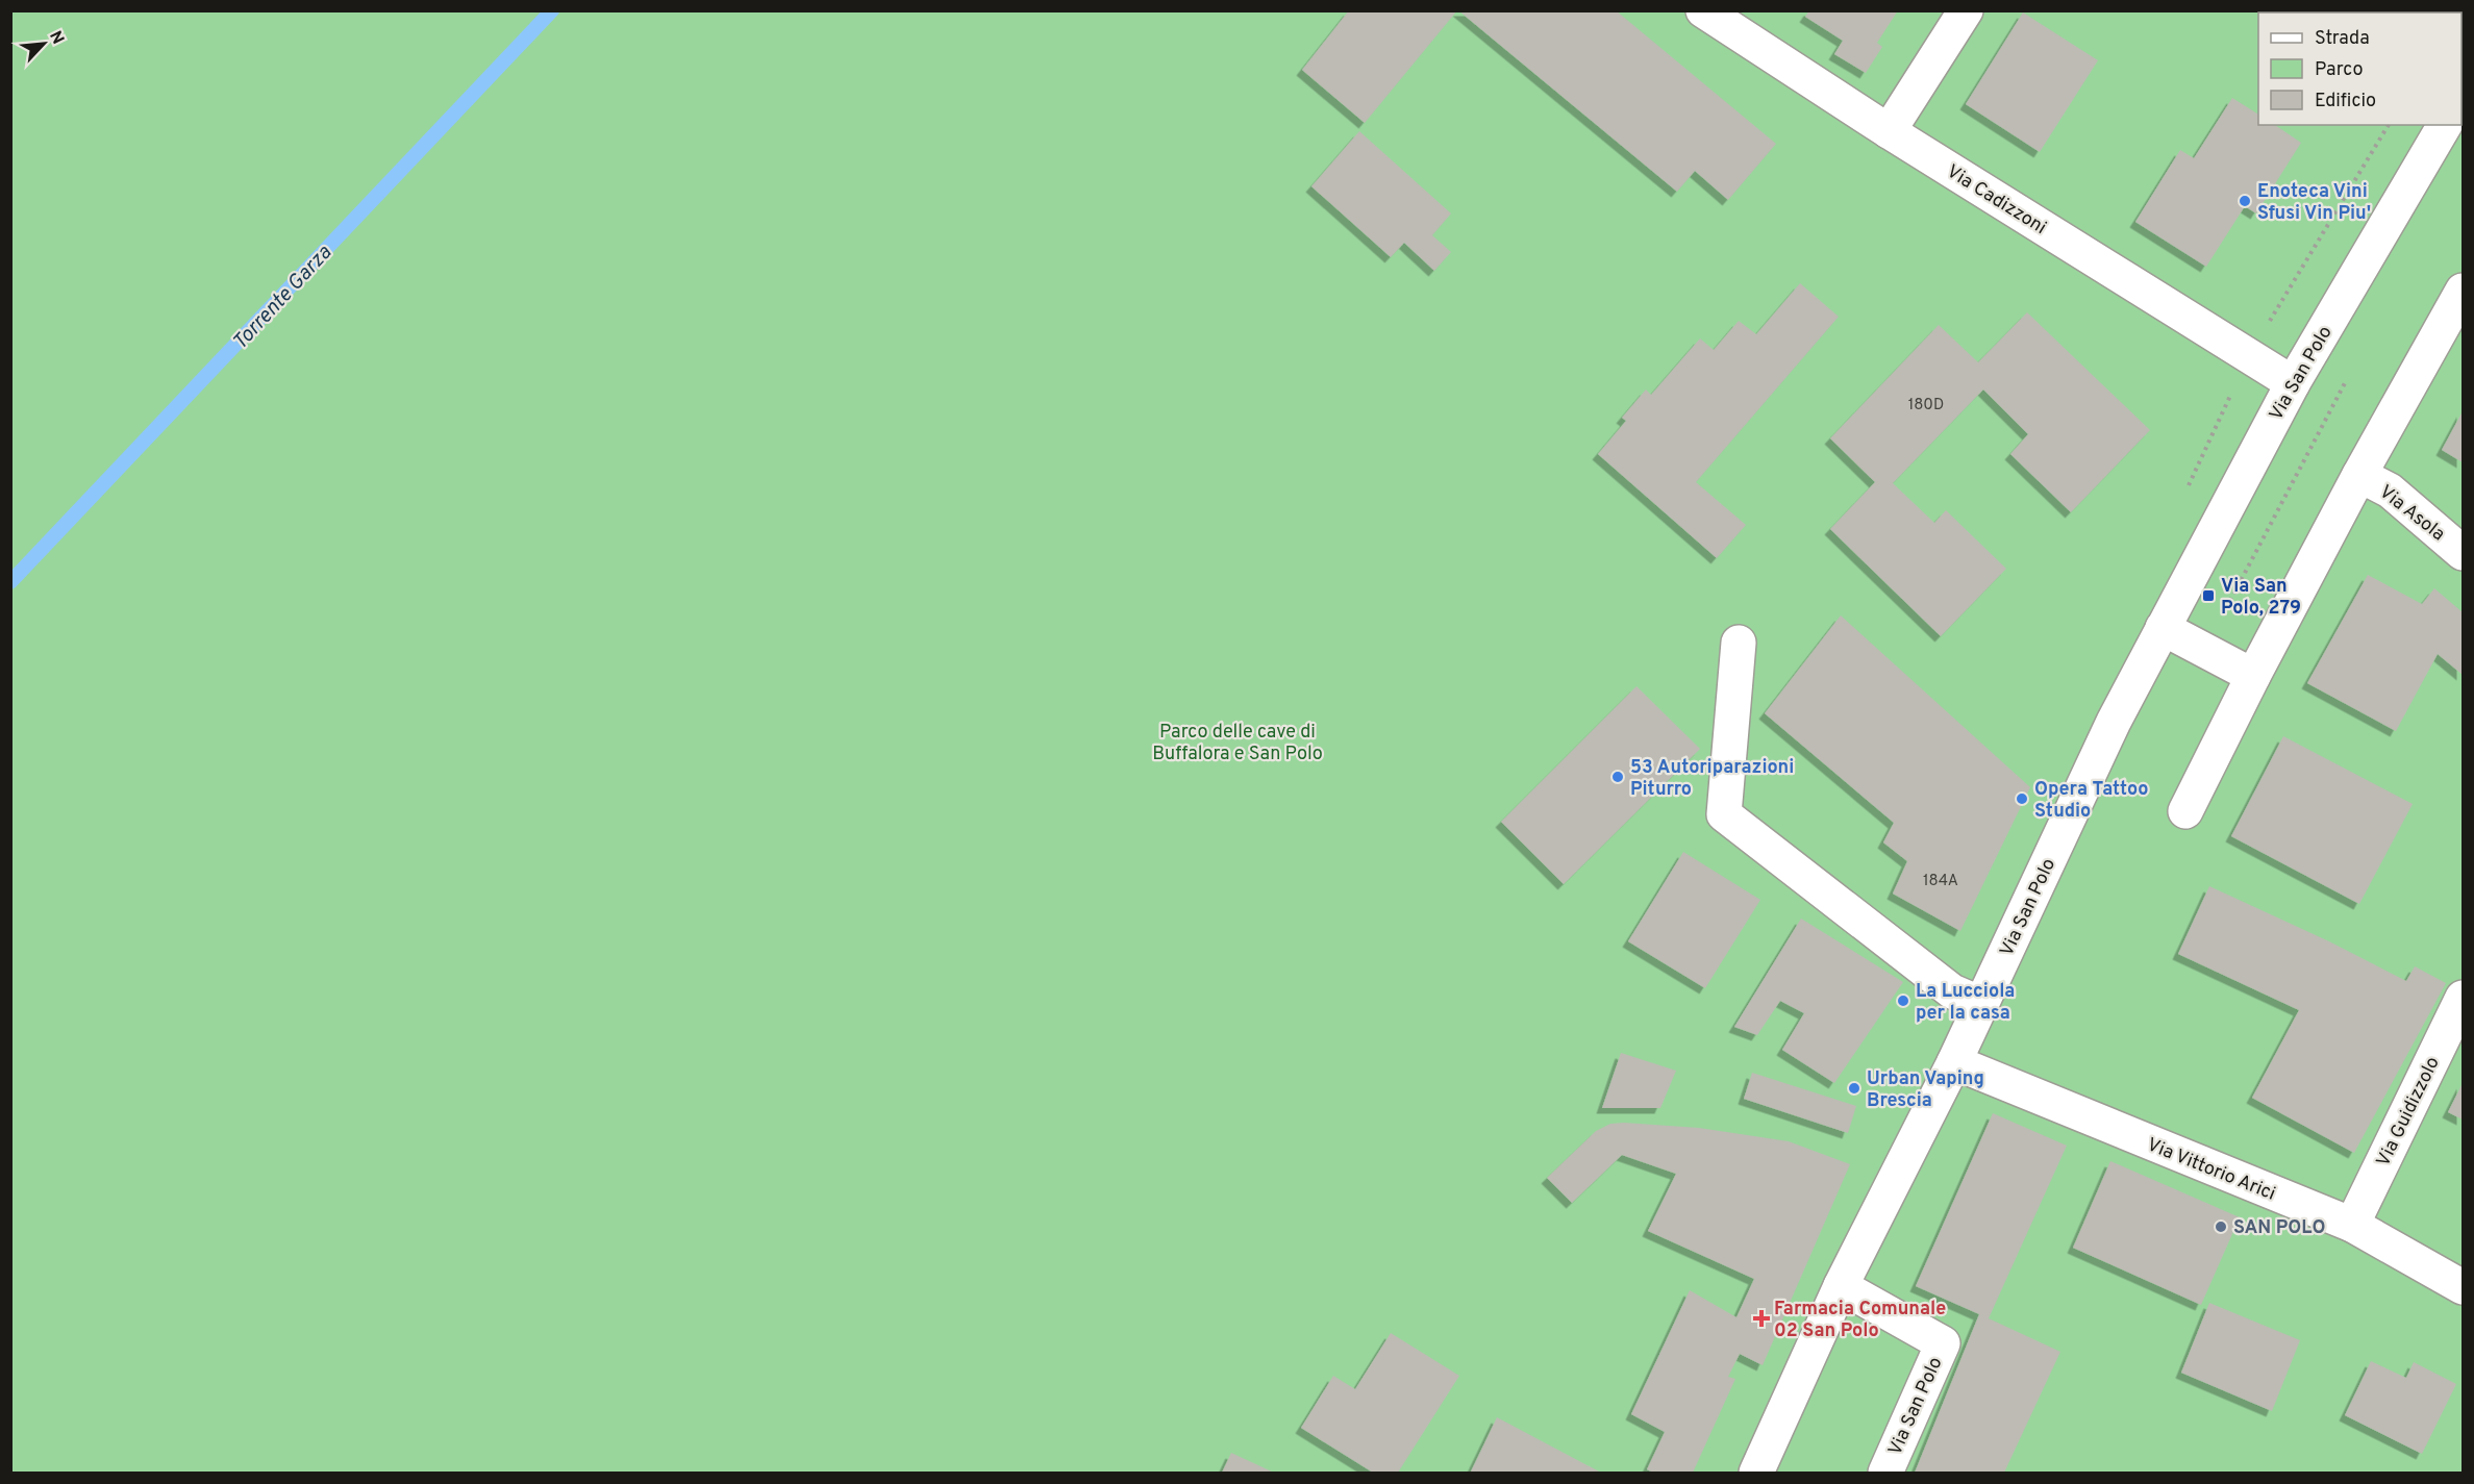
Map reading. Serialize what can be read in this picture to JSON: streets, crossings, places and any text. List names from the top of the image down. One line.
{"streets":{"street":["Via Cadizzoni","Via San Polo","Via Asola","Via Guidizzolo","Via Vittorio Arici"]},"crossings":[["Via Cadizzoni","Via San Polo"],["Via San Polo","Via Vittorio Arici"],["Via Guidizzolo","Via Vittorio Arici"]],"water":["Torrente Garza"],"parks":["Parco delle cave di Buffalora e San Polo"],"places":{"other":["Enoteca Vini Sfusi Vin Piu'","53 Autoriparazioni Piturro","Opera Tattoo Studio","La Lucciola per la casa","Urban Vaping Brescia","SAN POLO"],"transit":["Via San Polo, 279"],"health":["Farmacia Comunale 02 San Polo"]},"house_numbers":["180D","184A"],"legend":["Strada","Parco","Edificio"],"north":"top right"}
